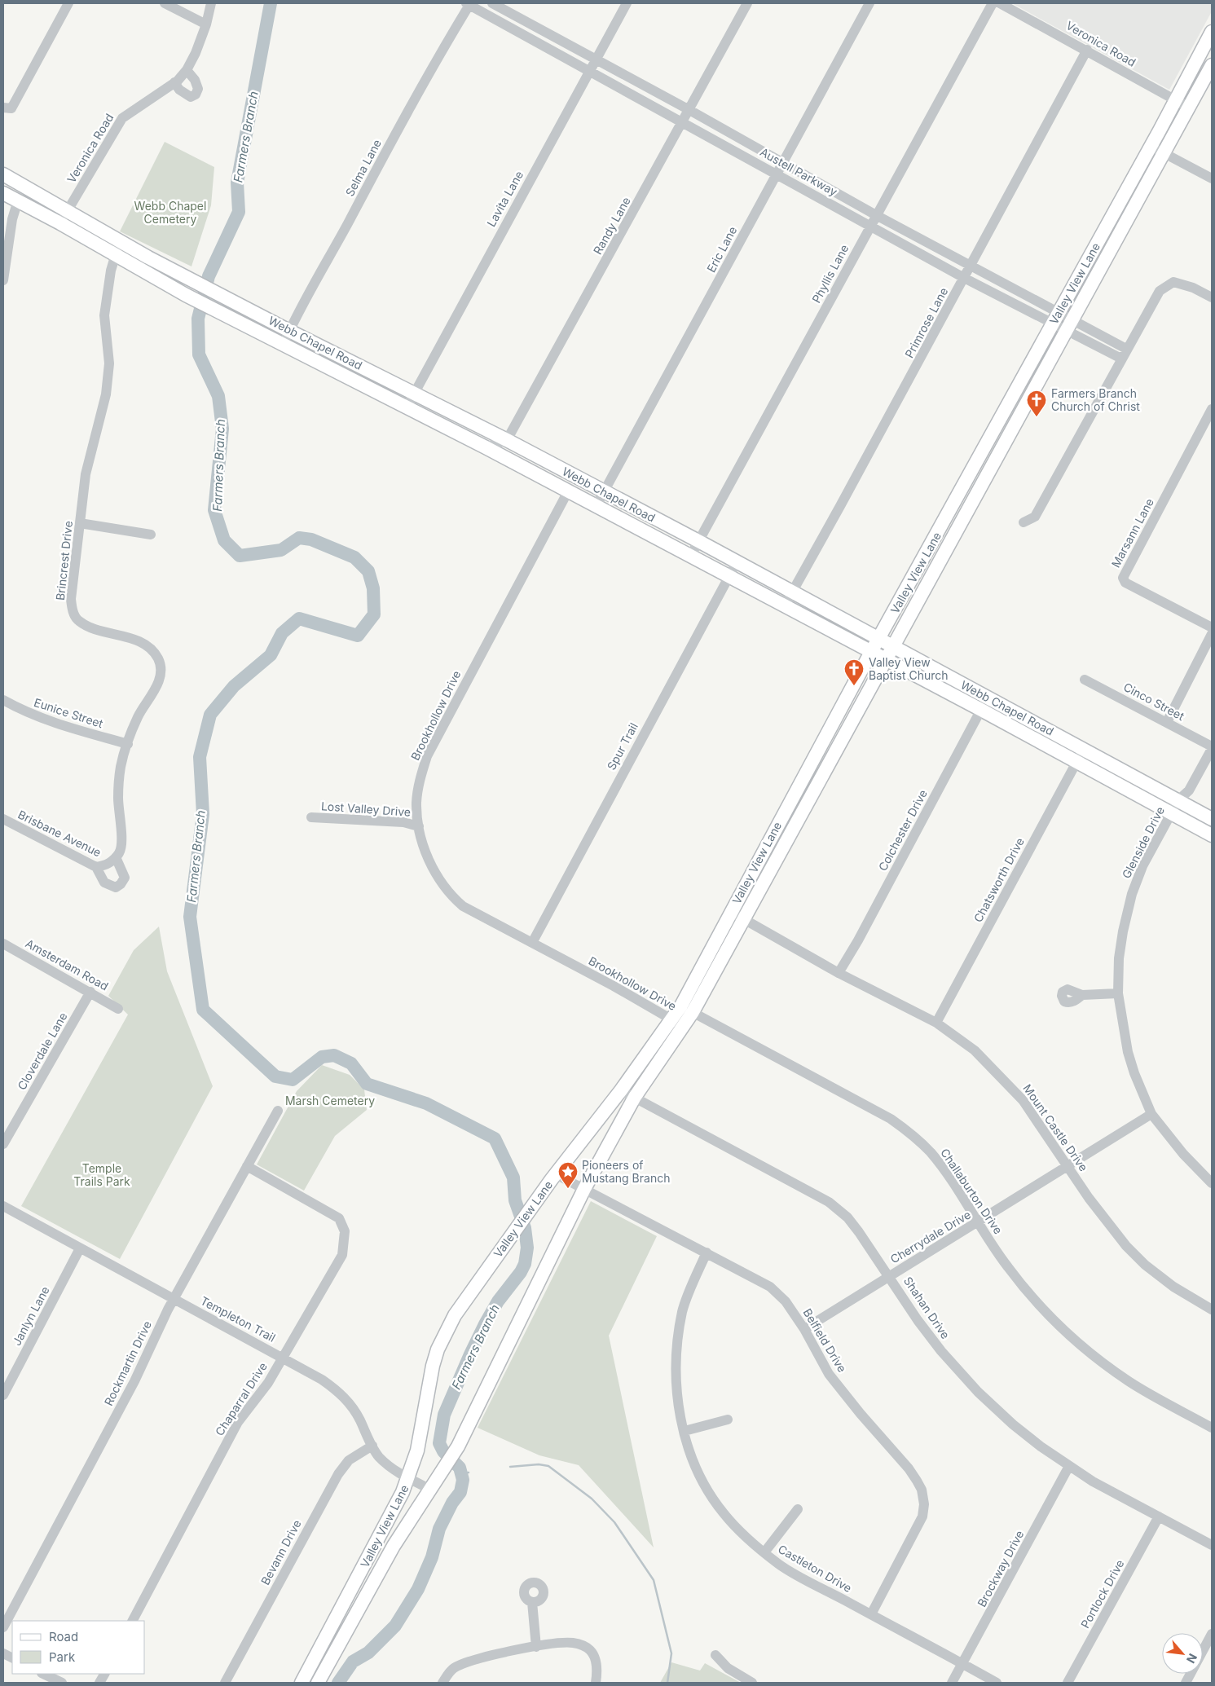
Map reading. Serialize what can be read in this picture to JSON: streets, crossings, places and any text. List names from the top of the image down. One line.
{"streets":{"main road":["Valley View Lane","Webb Chapel Road"],"street":["Veronica Road","Selma Lane","Austell Parkway","Lavita Lane","Randy Lane","Eric Lane","Phyllis Lane","Primrose Lane","Marsann Lane","Brincrest Drive","Cinco Street","Eunice Street","Brookhollow Drive","Spur Trail","Lost Valley Drive","Colchester Drive","Brisbane Avenue","Glenside Drive","Chatsworth Drive","Amsterdam Road","Cloverdale Lane","Mount Castle Drive","Challaburton Drive","Cherrydale Drive","Shahan Drive","Janlyn Lane","Templeton Trail","Belfield Drive","Rockmartin Drive","Chaparral Drive","Bevann Drive","Castleton Drive","Brockway Drive","Portlock Drive"]},"crossings":[["Veronica Road","Valley View Lane"],["Veronica Road","Primrose Lane"],["Veronica Road","Webb Chapel Road"],["Selma Lane","Austell Parkway"],["Selma Lane","Webb Chapel Road"],["Austell Parkway","Lavita Lane"],["Austell Parkway","Randy Lane"],["Austell Parkway","Eric Lane"],["Austell Parkway","Phyllis Lane"],["Austell Parkway","Valley View Lane"],["Austell Parkway","Primrose Lane"],["Lavita Lane","Webb Chapel Road"],["Randy Lane","Webb Chapel Road"],["Eric Lane","Webb Chapel Road"],["Phyllis Lane","Webb Chapel Road"],["Valley View Lane","Webb Chapel Road"],["Valley View Lane","Brookhollow Drive"],["Valley View Lane","Mount Castle Drive"],["Valley View Lane","Challaburton Drive"],["Valley View Lane","Shahan Drive"],["Valley View Lane","Templeton Trail"],["Valley View Lane","Belfield Drive"],["Primrose Lane","Webb Chapel Road"],["Webb Chapel Road","Brincrest Drive"],["Webb Chapel Road","Brookhollow Drive"],["Webb Chapel Road","Spur Trail"],["Webb Chapel Road","Colchester Drive"],["Webb Chapel Road","Glenside Drive"],["Webb Chapel Road","Chatsworth Drive"],["Brincrest Drive","Eunice Street"],["Cinco Street","Glenside Drive"],["Brookhollow Drive","Spur Trail"],["Brookhollow Drive","Lost Valley Drive"],["Colchester Drive","Mount Castle Drive"],["Glenside Drive","Cherrydale Drive"],["Chatsworth Drive","Mount Castle Drive"],["Amsterdam Road","Cloverdale Lane"],["Mount Castle Drive","Cherrydale Drive"],["Challaburton Drive","Cherrydale Drive"],["Cherrydale Drive","Shahan Drive"],["Cherrydale Drive","Belfield Drive"],["Shahan Drive","Brockway Drive"],["Shahan Drive","Portlock Drive"],["Janlyn Lane","Templeton Trail"],["Templeton Trail","Rockmartin Drive"],["Templeton Trail","Chaparral Drive"],["Templeton Trail","Bevann Drive"],["Belfield Drive","Castleton Drive"],["Rockmartin Drive","Chaparral Drive"],["Castleton Drive","Brockway Drive"]],"water":["Farmers Branch"],"parks":["Webb Chapel Cemetery","Marsh Cemetery","Temple Trails Park"],"places":{"church":["Farmers Branch Church of Christ","Valley View Baptist Church"],"place":["Pioneers of Mustang Branch"]},"legend":["Road","Park"],"north":"bottom right"}
